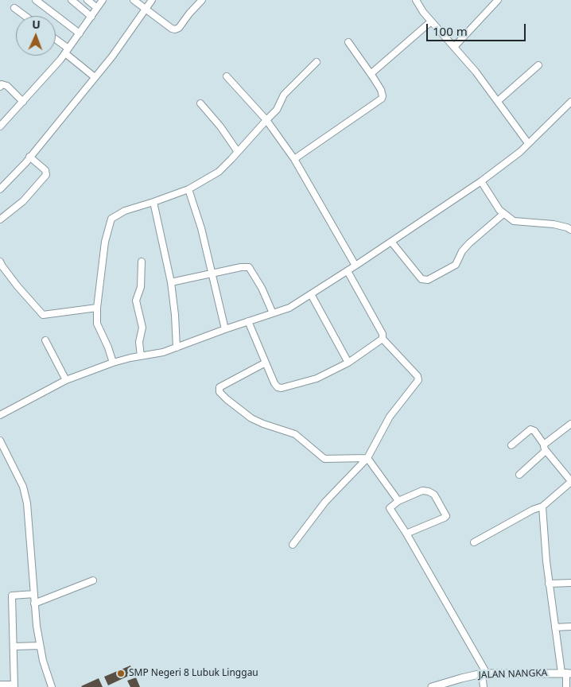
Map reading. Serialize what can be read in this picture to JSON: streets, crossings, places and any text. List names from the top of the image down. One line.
{"streets":{"street":["JALAN NANGKA"]},"places":["SMP Negeri 8 Lubuk Linggau"],"scale_bar":"100 m","north":"top"}
